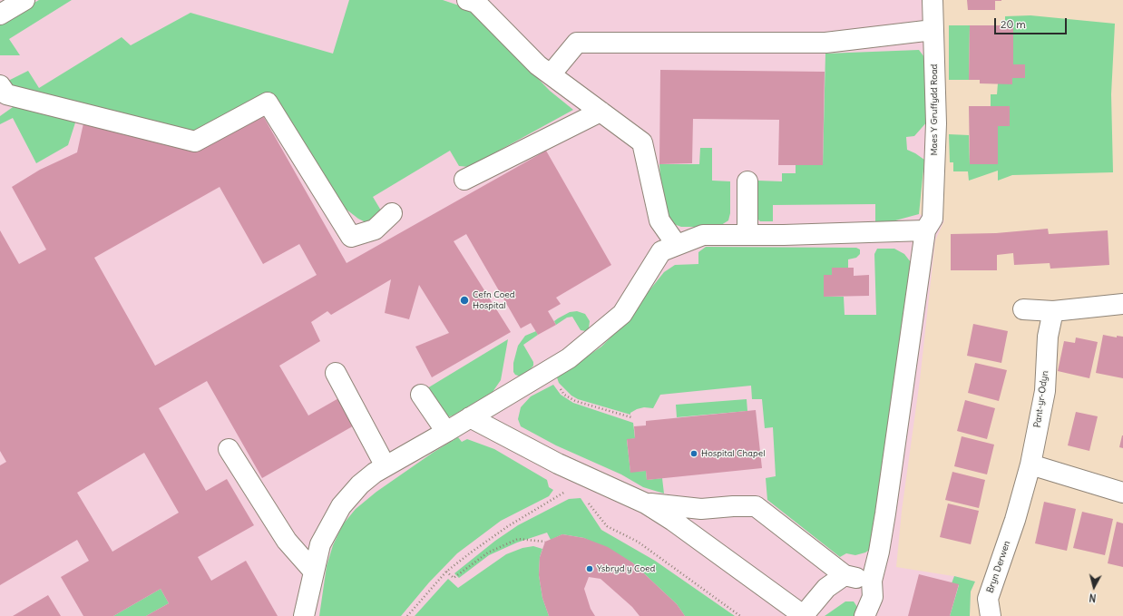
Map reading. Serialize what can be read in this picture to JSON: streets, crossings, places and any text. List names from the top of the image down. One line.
{"streets":{"street":["Maes Y Gruffydd Road","Pant-yr-Odyn","Bryn Derwen"]},"crossings":[["Pant-yr-Odyn","Bryn Derwen"]],"places":["Cefn Coed Hospital","Hospital Chapel","Ysbryd y Coed"],"scale_bar":"20 m","north":"bottom"}
